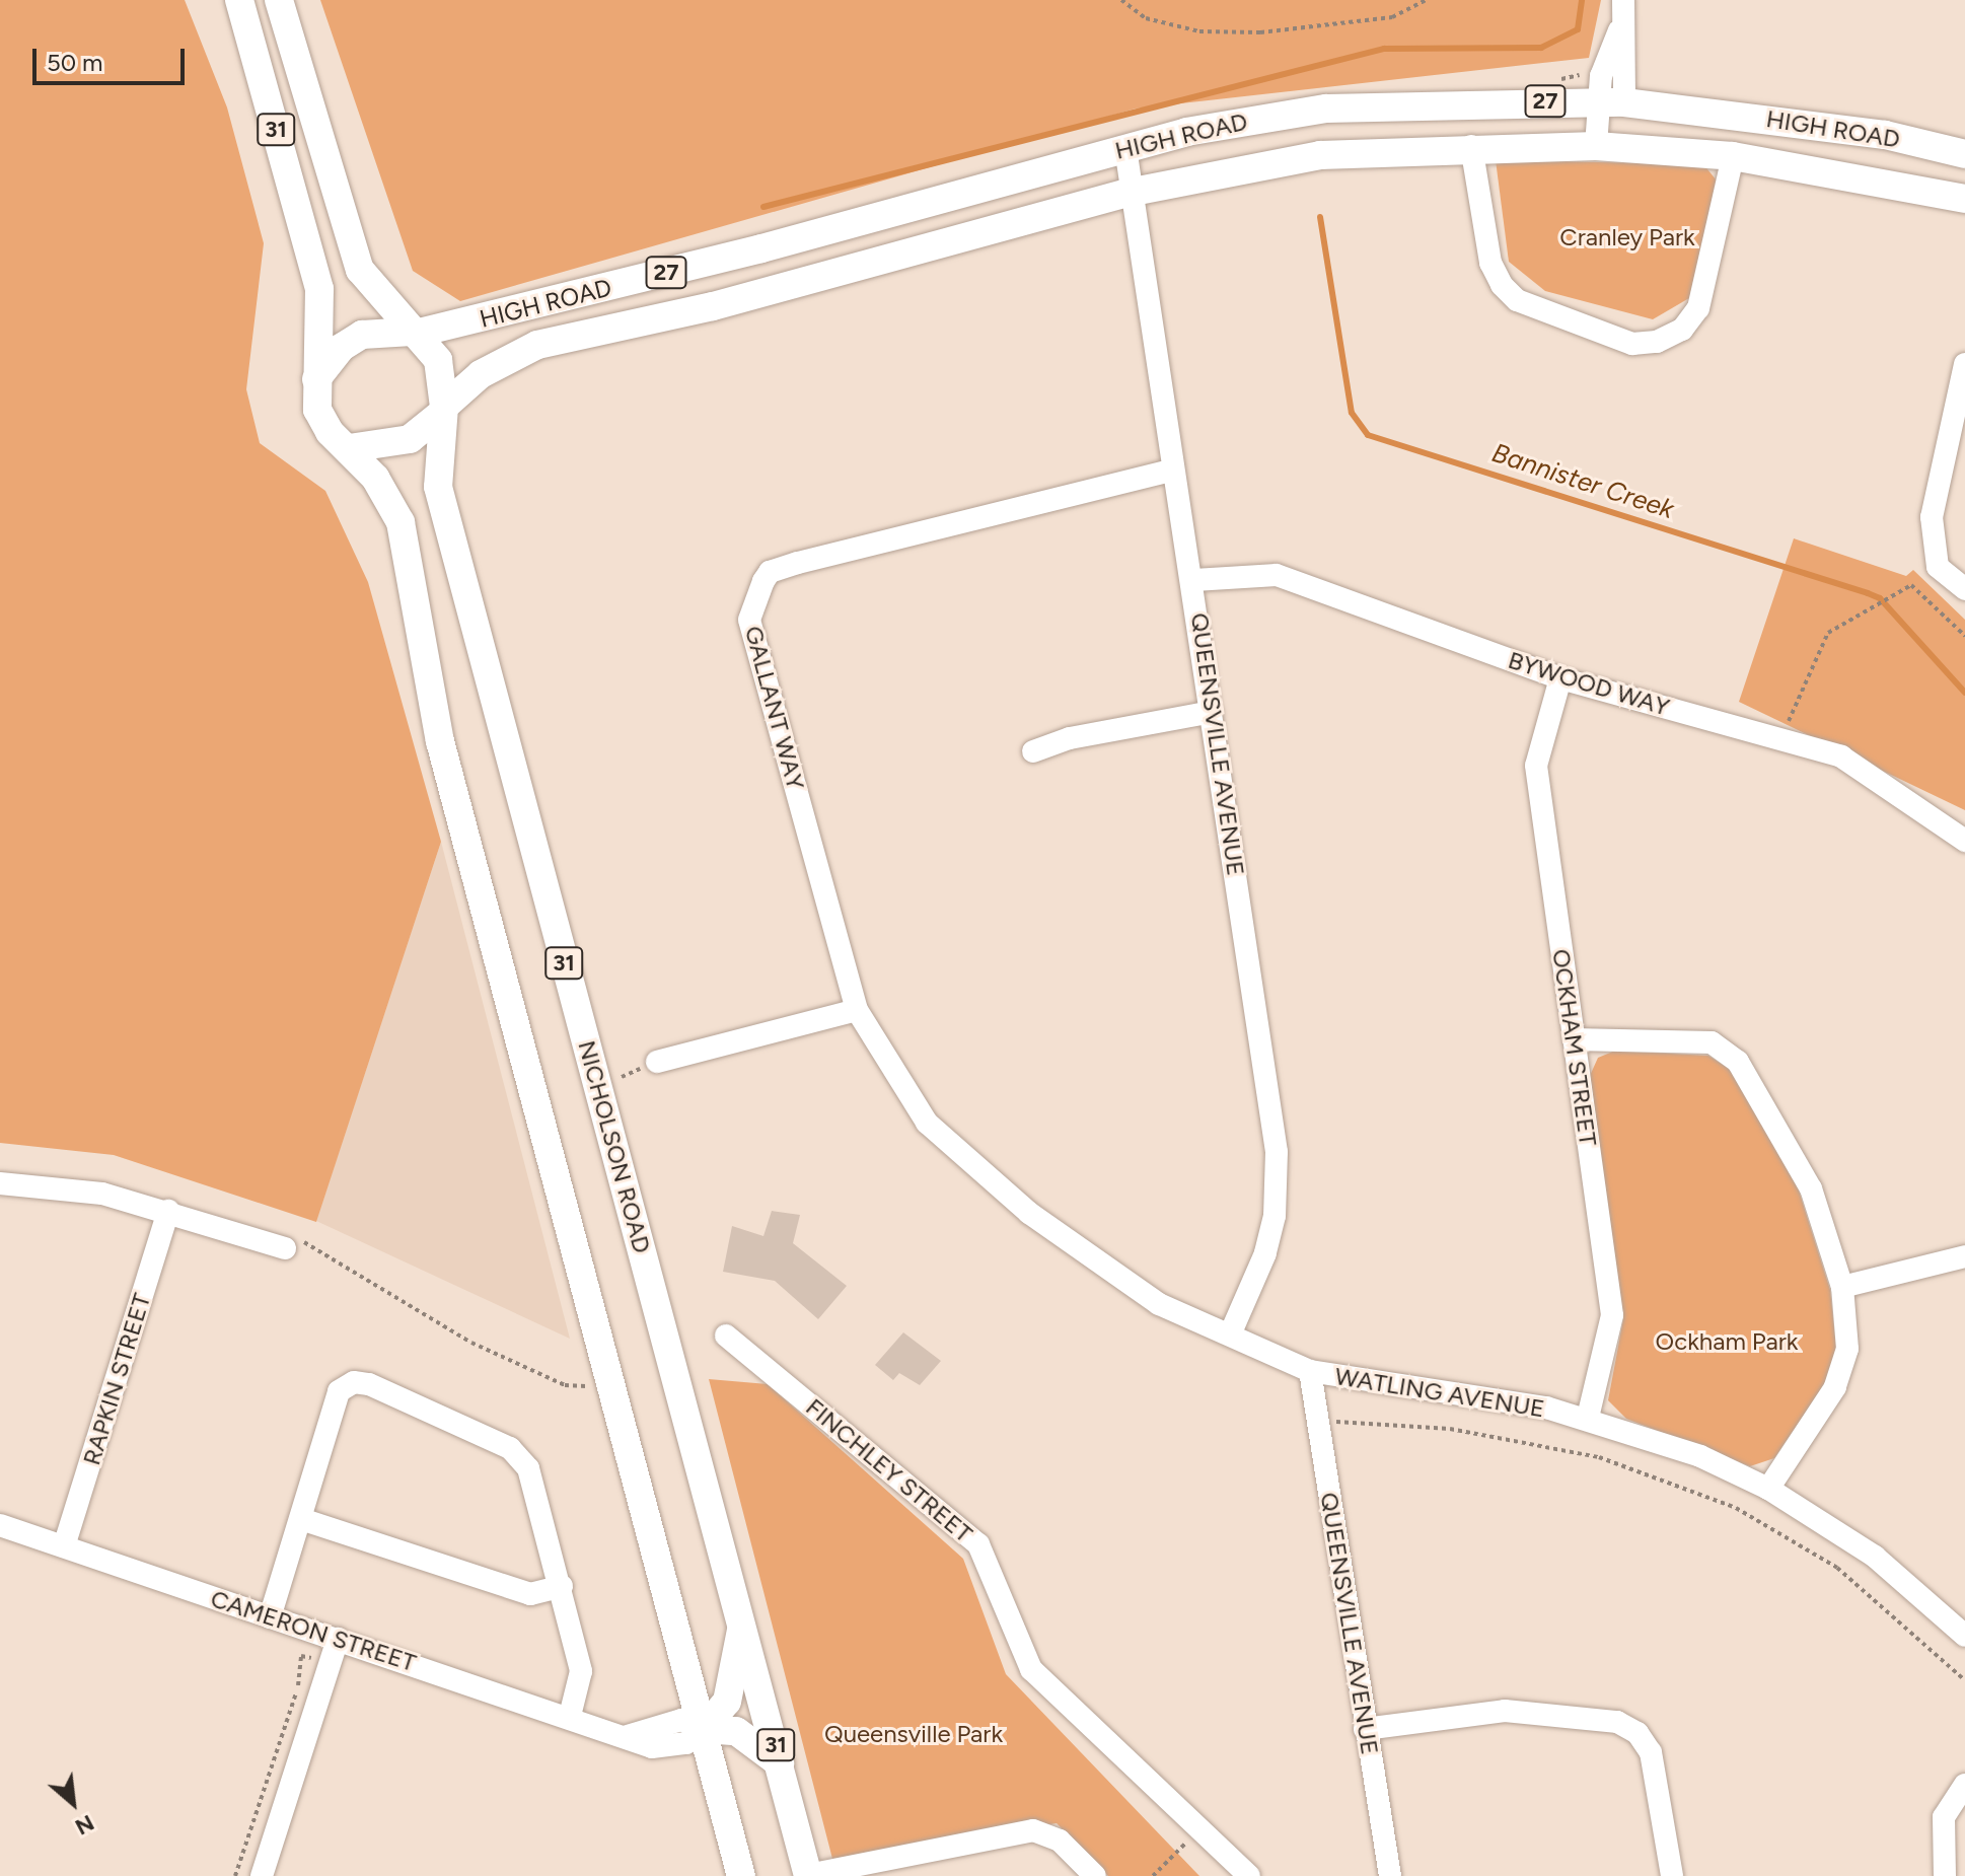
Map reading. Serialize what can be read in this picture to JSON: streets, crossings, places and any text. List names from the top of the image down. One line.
{"streets":{"main road":["27","HIGH ROAD","31","NICHOLSON ROAD"],"street":["BYWOOD WAY","GALLANT WAY","QUEENSVILLE AVENUE","OCKHAM STREET","RAPKIN STREET","WATLING AVENUE","FINCHLEY STREET","CAMERON STREET"]},"crossings":[["HIGH ROAD","31"],["HIGH ROAD","QUEENSVILLE AVENUE"],["HIGH ROAD","NICHOLSON ROAD"],["31","NICHOLSON ROAD"],["31","CAMERON STREET"],["BYWOOD WAY","QUEENSVILLE AVENUE"],["BYWOOD WAY","OCKHAM STREET"],["GALLANT WAY","QUEENSVILLE AVENUE"],["GALLANT WAY","WATLING AVENUE"],["QUEENSVILLE AVENUE","WATLING AVENUE"],["OCKHAM STREET","WATLING AVENUE"],["RAPKIN STREET","CAMERON STREET"]],"water":["Bannister Creek"],"parks":["Cranley Park","Ockham Park","Queensville Park"],"scale_bar":"50 m","north":"bottom right"}
